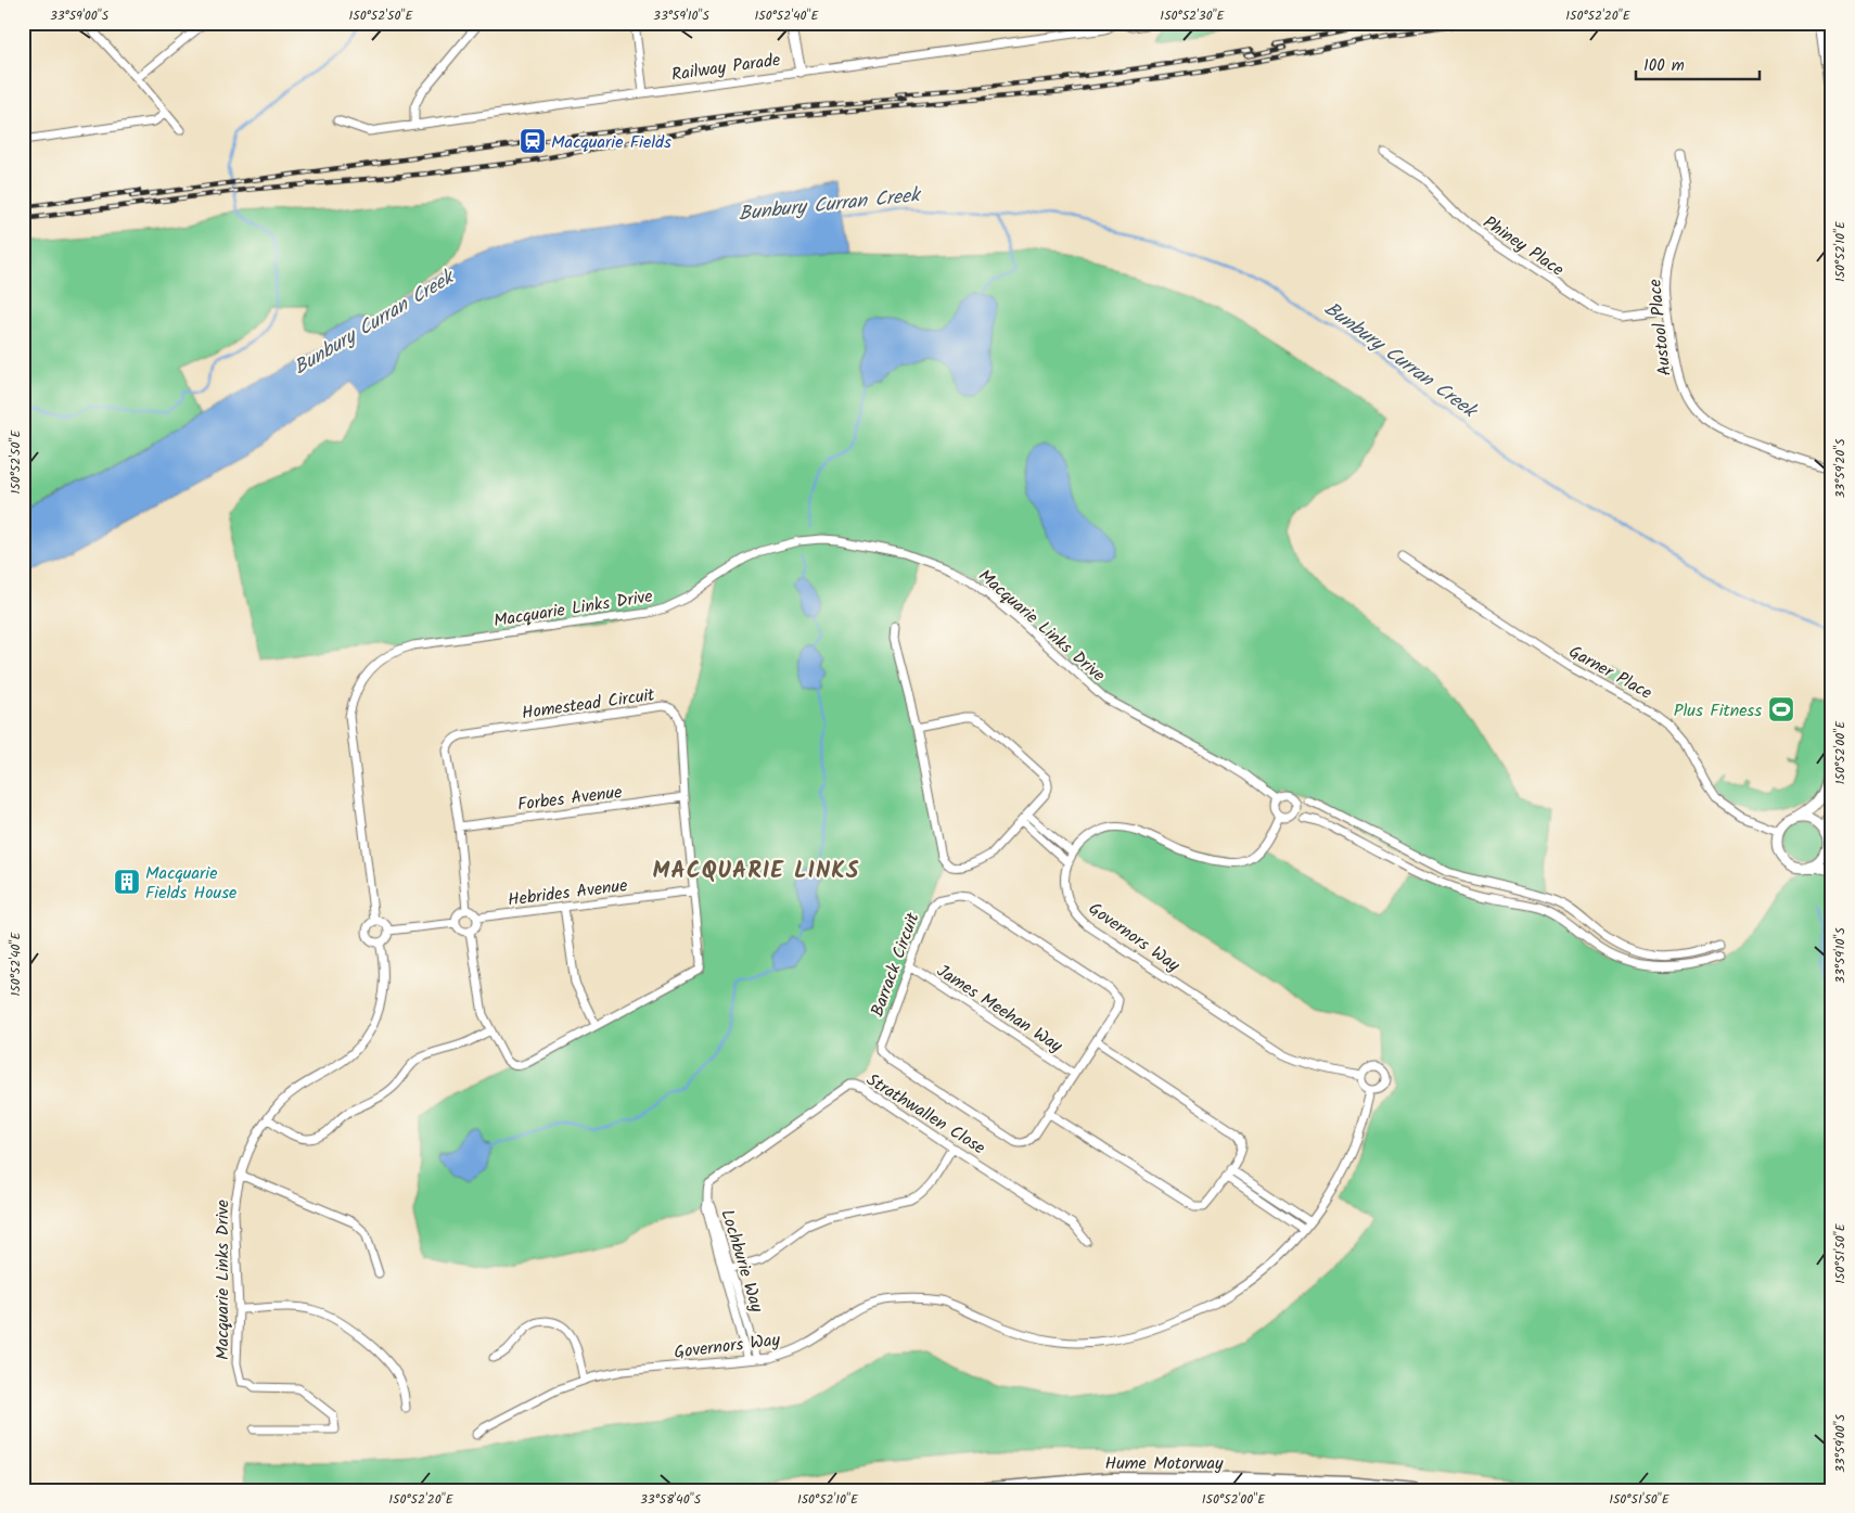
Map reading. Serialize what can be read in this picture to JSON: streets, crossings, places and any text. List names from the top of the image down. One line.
{"streets":{"highway":["Hume Motorway"],"street":["Railway Parade","Phiney Place","Austool Place","Macquarie Links Drive","Garner Place","Homestead Circuit","Forbes Avenue","Hebrides Avenue","Governors Way","Barrack Circuit","James Meehan Way","Strathwallen Close","Lochburie Way"]},"crossings":[["Phiney Place","Austool Place"],["Macquarie Links Drive","Governors Way"],["Homestead Circuit","Forbes Avenue"],["Homestead Circuit","Hebrides Avenue"],["Governors Way","Lochburie Way"],["Barrack Circuit","James Meehan Way"],["Strathwallen Close","Lochburie Way"]],"districts":["MACQUARIE LINKS"],"water":["Bunbury Curran Creek"],"places":{"station":["Macquarie Fields"],"sports":["Plus Fitness"],"building":["Macquarie Fields House"]},"scale_bar":"100 m","coordinates":["33°59'00\"S","150°52'50\"E","33°59'10\"S","150°52'40\"E","150°52'30\"E","150°52'20\"E","150°52'10\"E","33°59'20\"S","150°52'00\"E","150°51'50\"E","33°58'40\"S"]}
